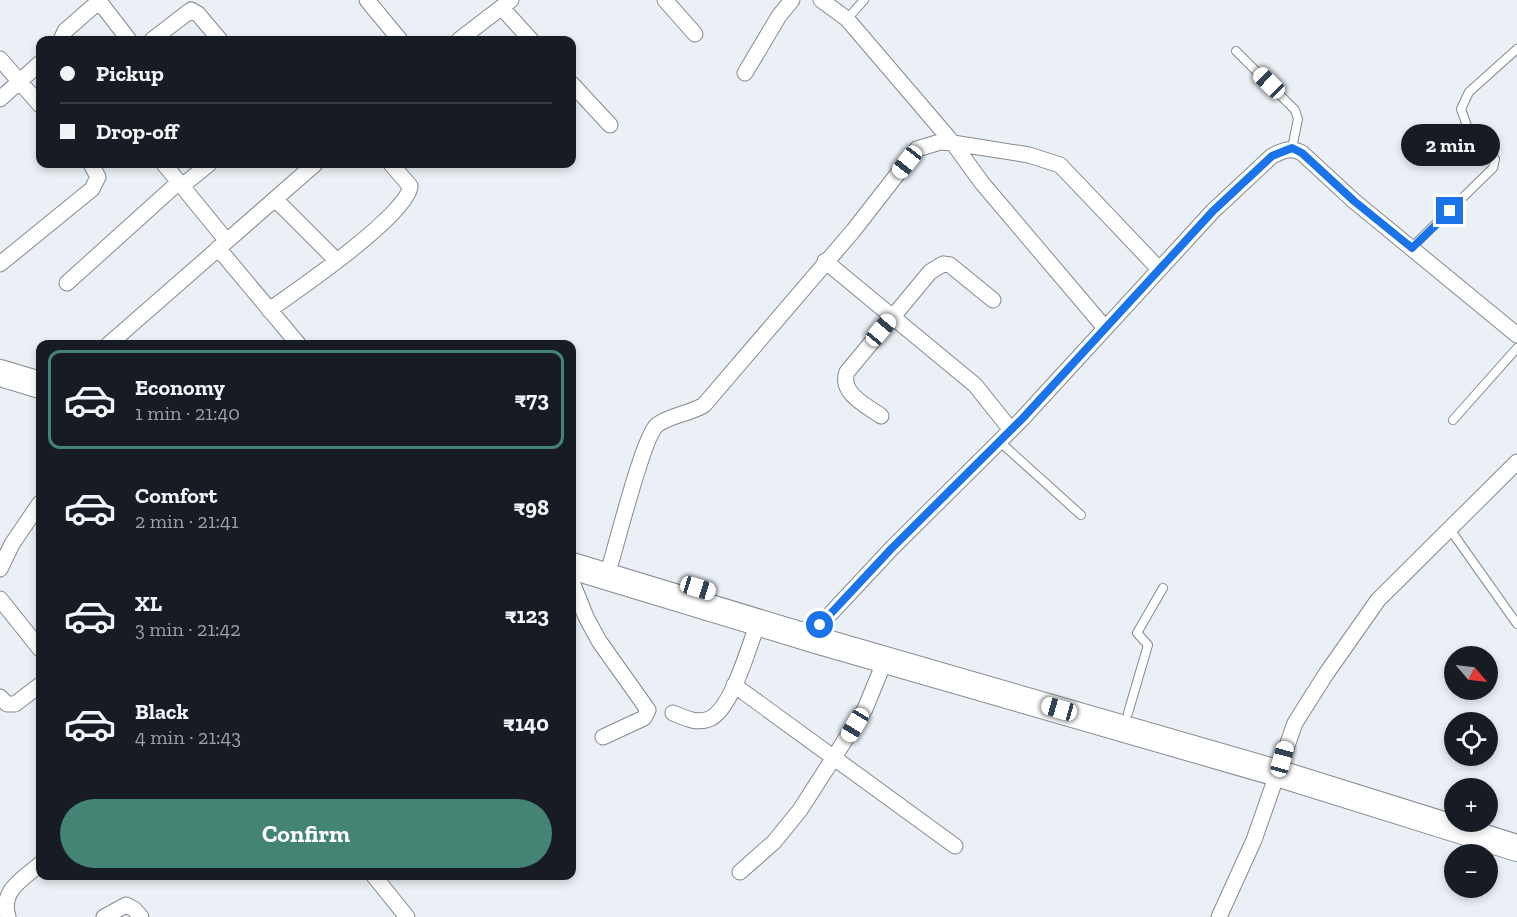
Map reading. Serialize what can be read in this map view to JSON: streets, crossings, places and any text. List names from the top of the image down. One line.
{"north":"bottom right","page":{"banner":["Pickup","Drop-off"],"bubble":"2 min","list":[{"name":"Economy","note":"1 min · 21:40","value":"₹73"},{"name":"Comfort","note":"2 min · 21:41","value":"₹98"},{"name":"XL","note":"3 min · 21:42","value":"₹123"},{"name":"Black","note":"4 min · 21:43","value":"₹140"}],"map_buttons":["+","−"],"buttons":"Confirm"}}
